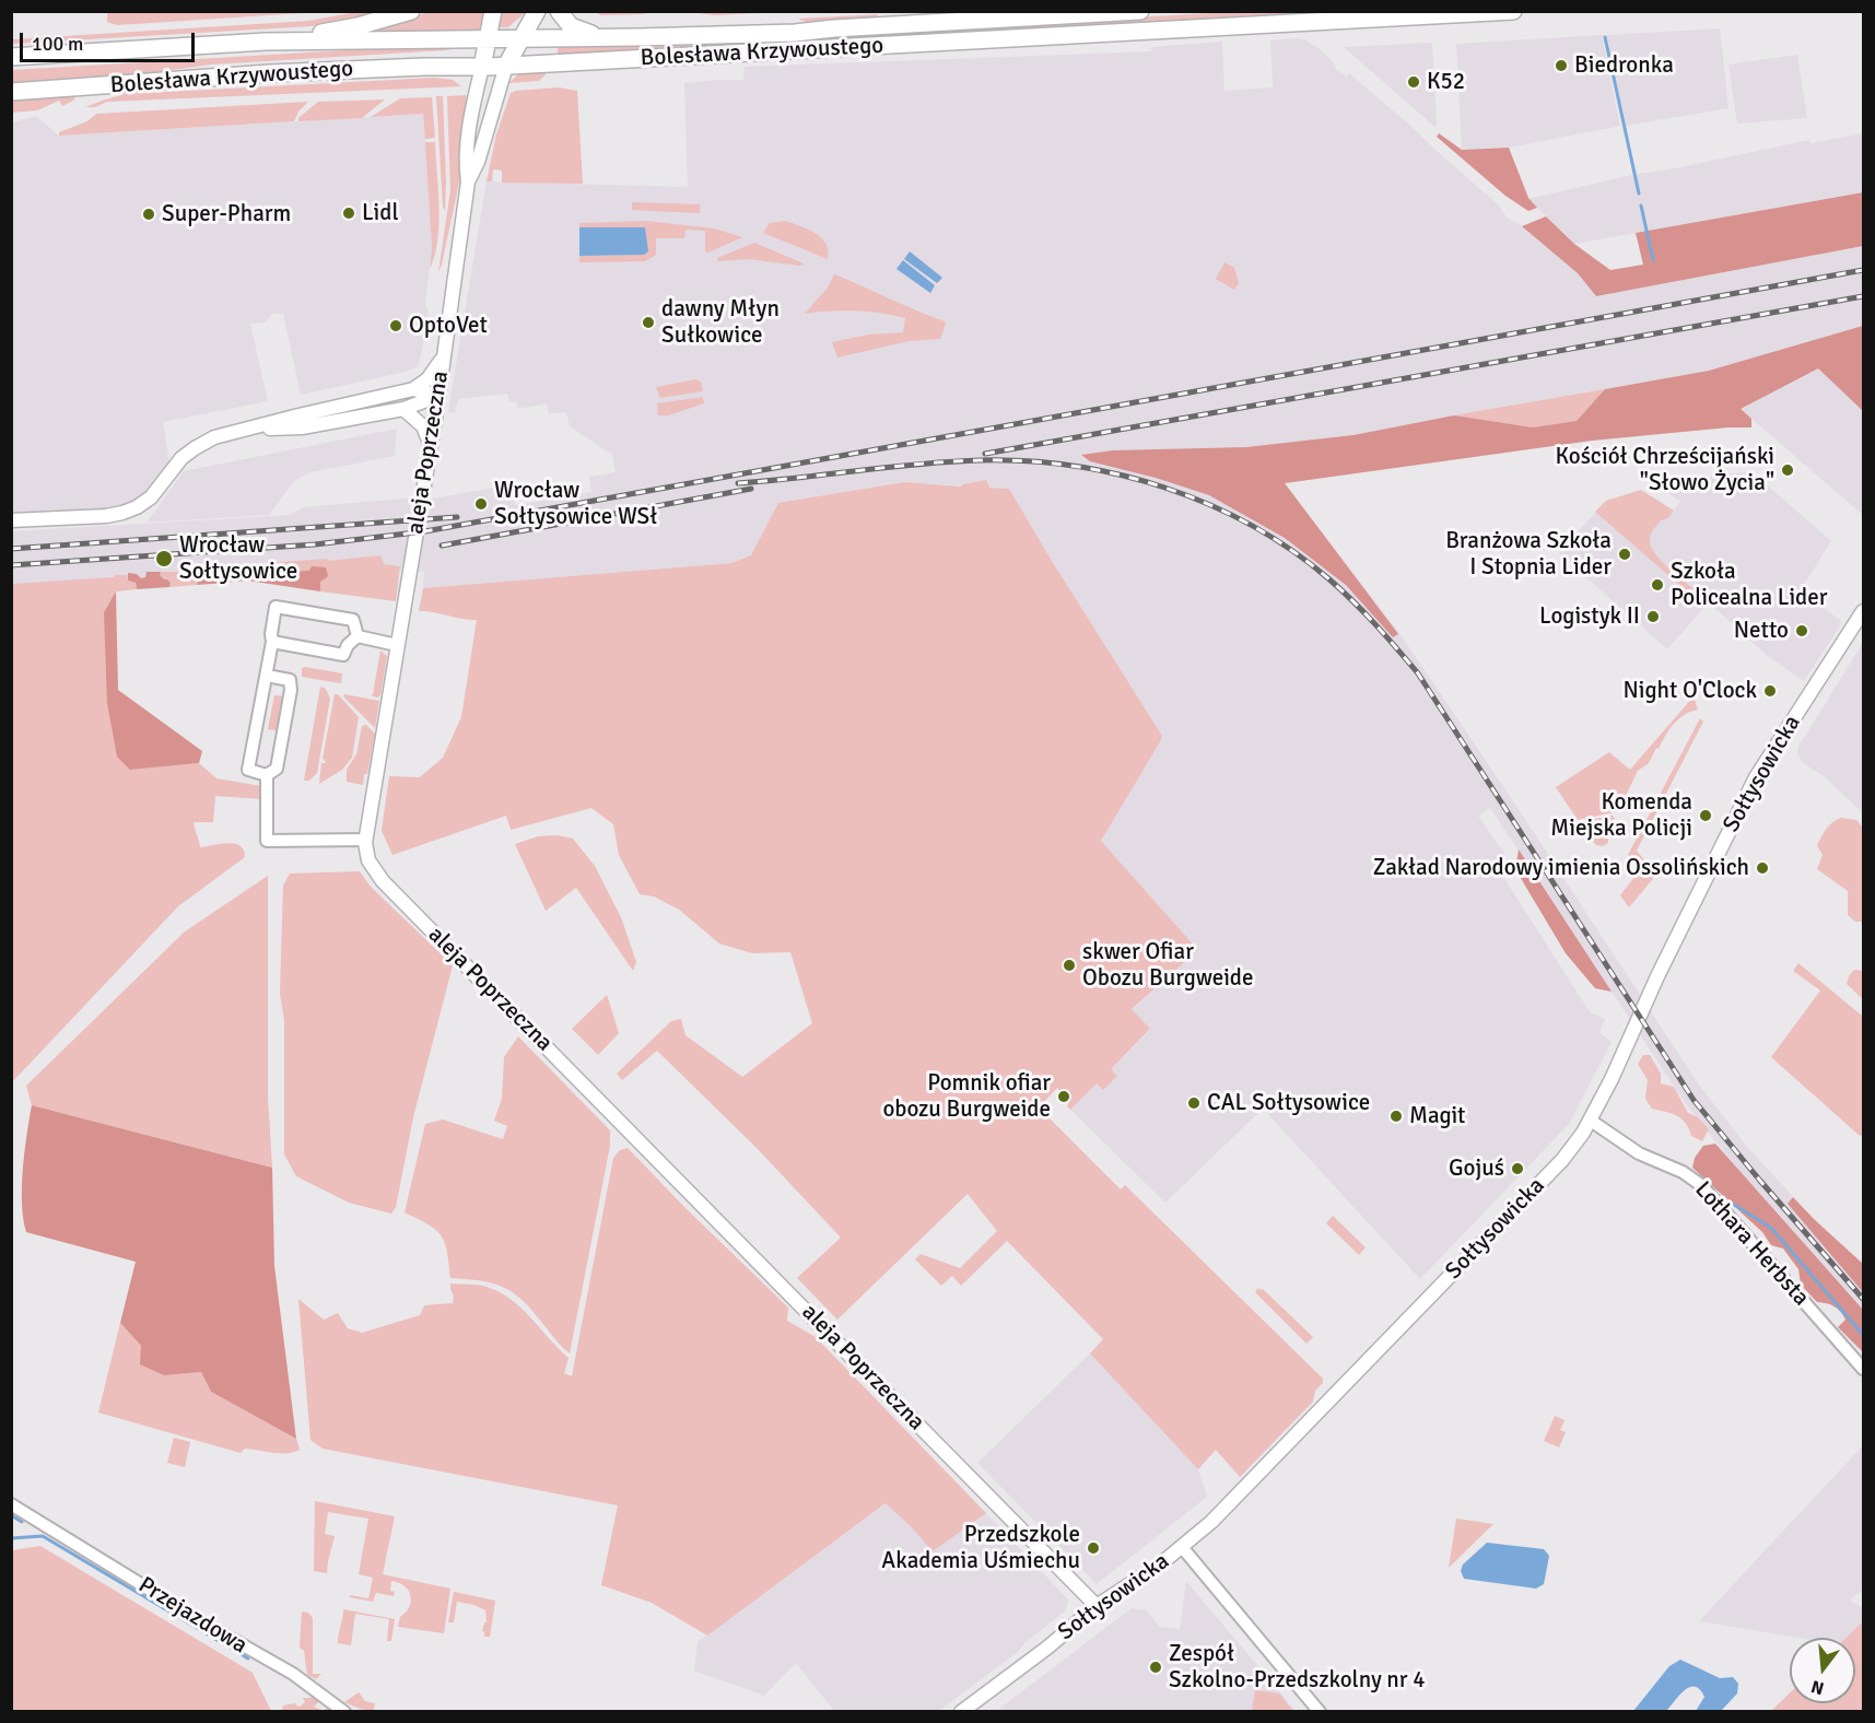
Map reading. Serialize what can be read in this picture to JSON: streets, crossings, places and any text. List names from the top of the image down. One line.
{"streets":{"main road":["Bolesława Krzywoustego"],"street":["aleja Poprzeczna","Sołtysowicka","Lothara Herbsta","Przejazdowa"]},"crossings":[["Bolesława Krzywoustego","aleja Poprzeczna"],["aleja Poprzeczna","Sołtysowicka"],["Sołtysowicka","Lothara Herbsta"]],"places":["Biedronka","K52","Lidl","Super-Pharm","dawny Młyn Sułkowice","OptoVet","Kościół Chrześcijański \"Słowo Życia\"","Wrocław Sołtysowice WSł","Branżowa Szkoła I Stopnia Lider","Wrocław Sołtysowice","Szkoła Policealna Lider","Logistyk II","Netto","Night O'Clock","Komenda Miejska Policji","Zakład Narodowy imienia Ossolińskich","skwer Ofiar Obozu Burgweide","Pomnik ofiar obozu Burgweide","CAL Sołtysowice","Magit","Gojuś","Przedszkole Akademia Uśmiechu","Zespół Szkolno-Przedszkolny nr 4"],"scale_bar":"100 m","north":"bottom"}
